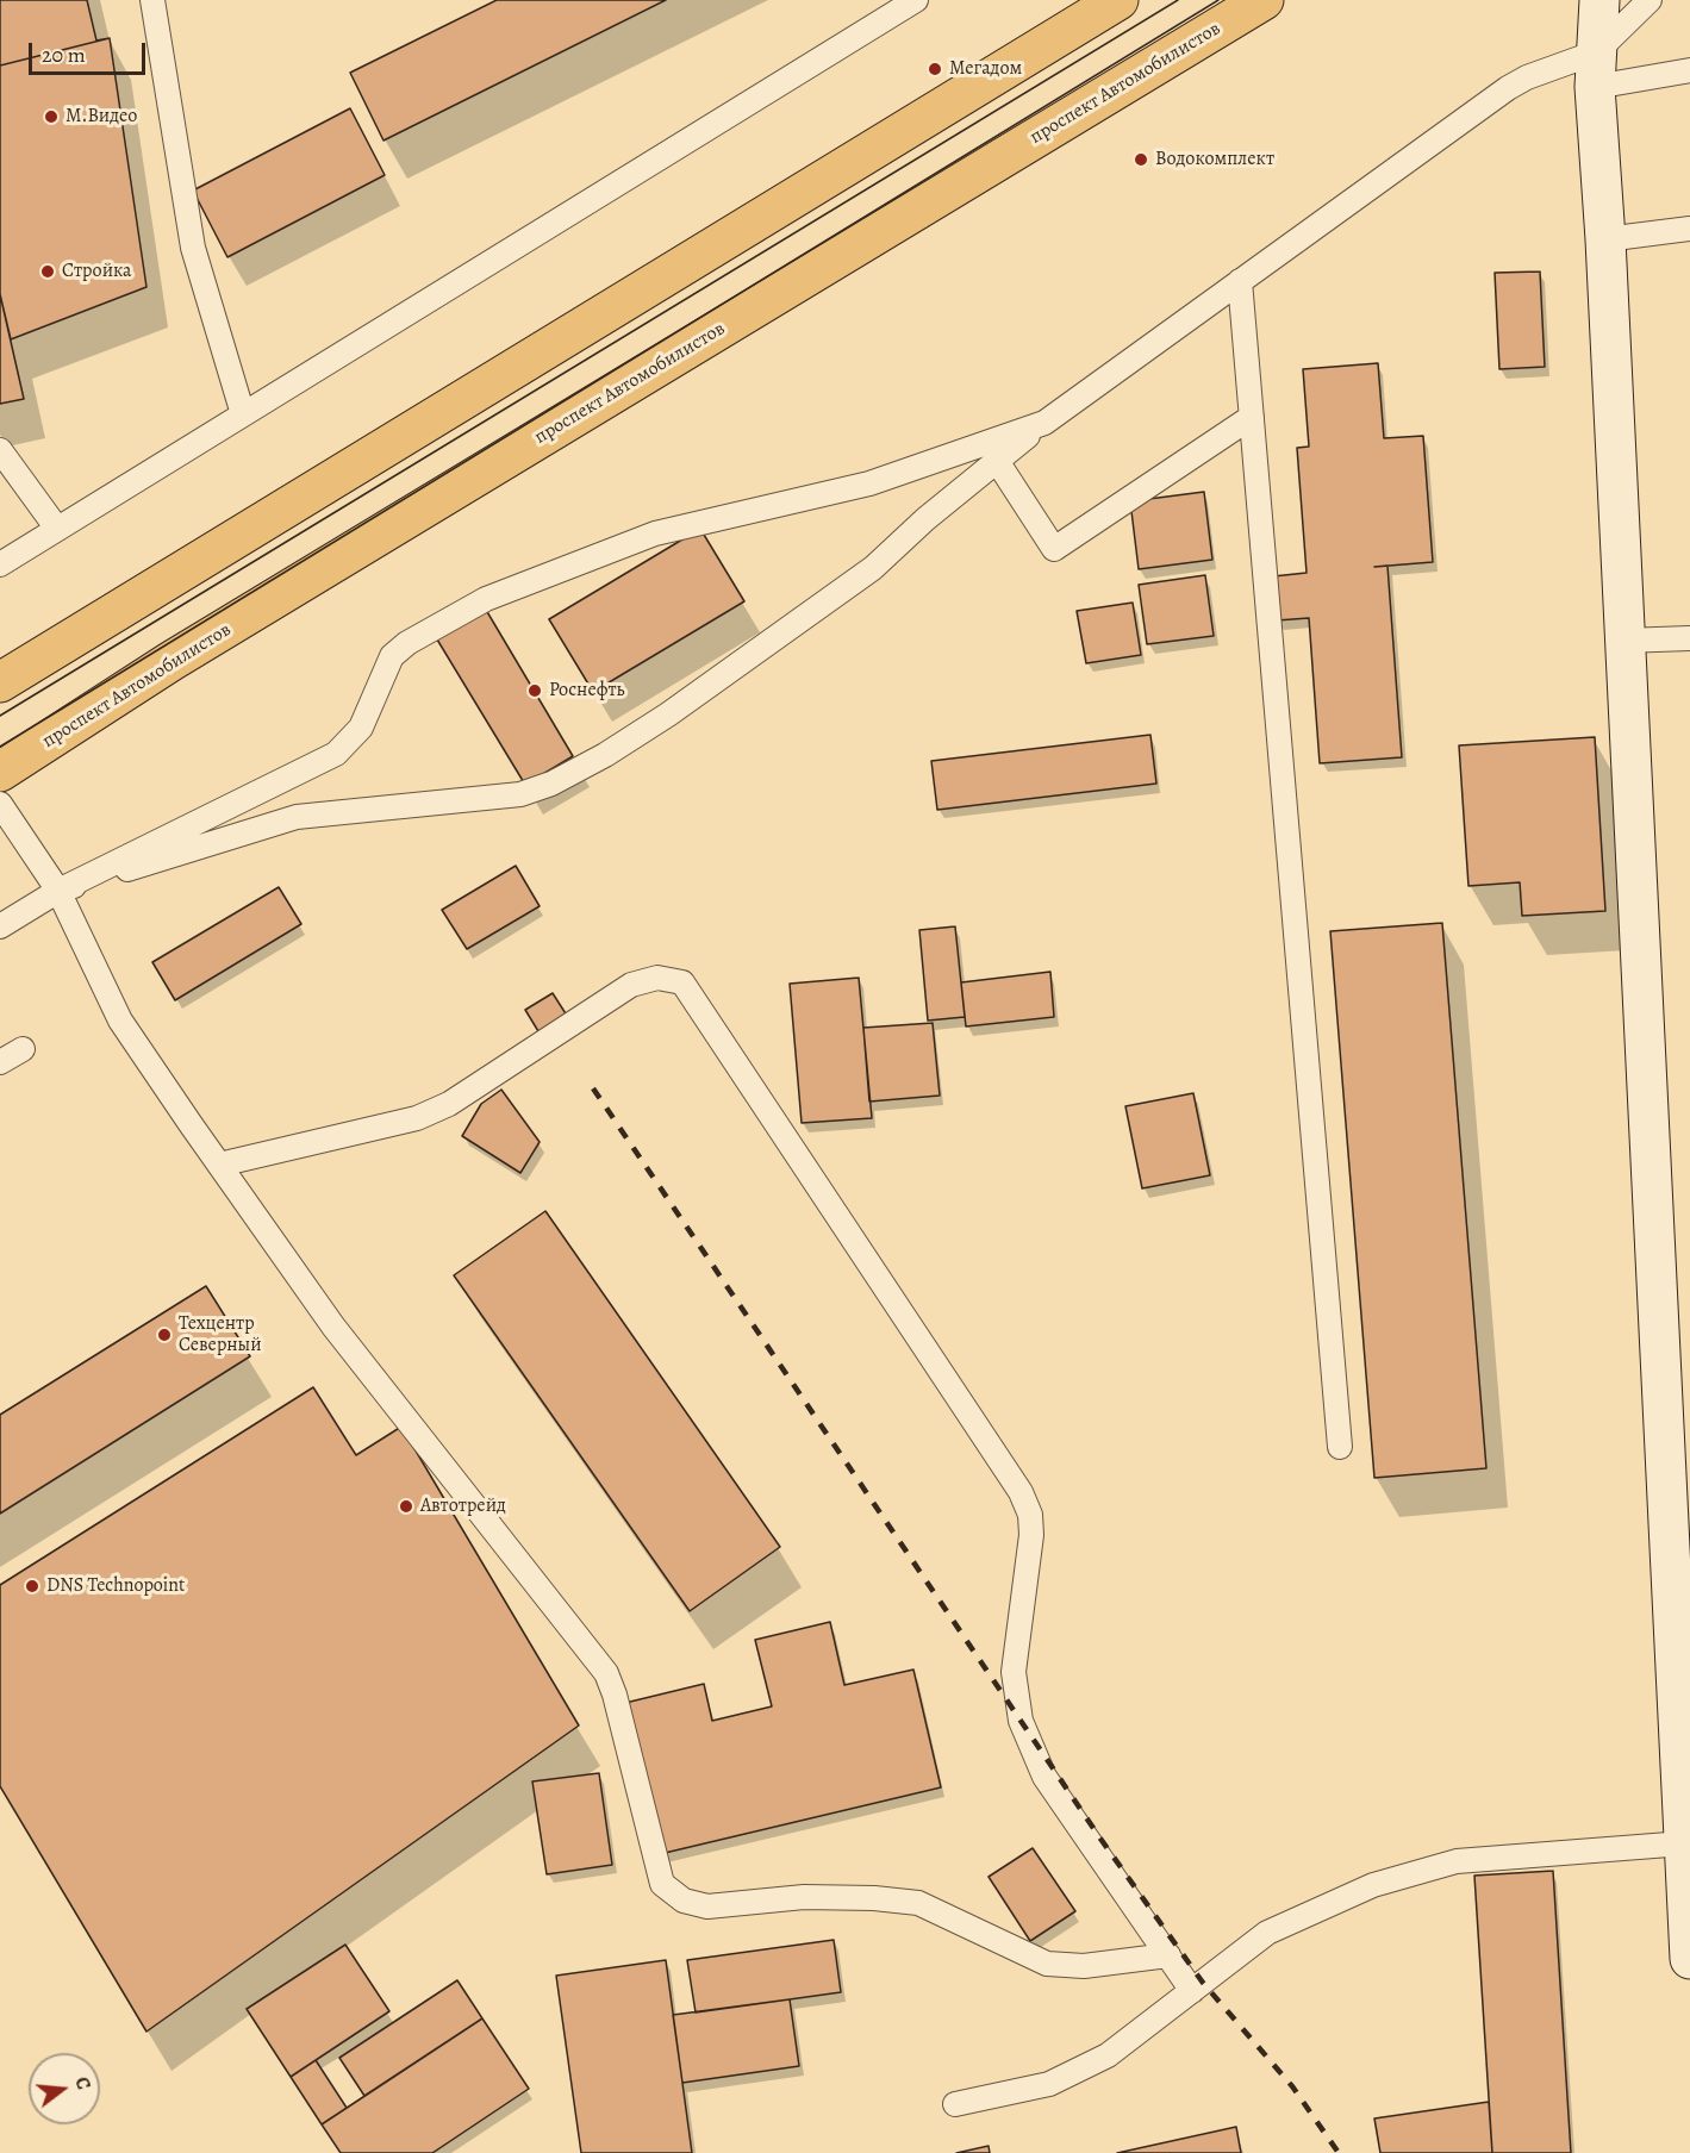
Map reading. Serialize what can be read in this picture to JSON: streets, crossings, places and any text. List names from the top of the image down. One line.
{"streets":{"main road":["проспект Автомобилистов"]},"places":["Мегадом","М.Видео","Водокомплект","Стройка","Роснефть","Техцентр Северный","Автотрейд","DNS Technopoint"],"scale_bar":"20 m","north":"right"}
